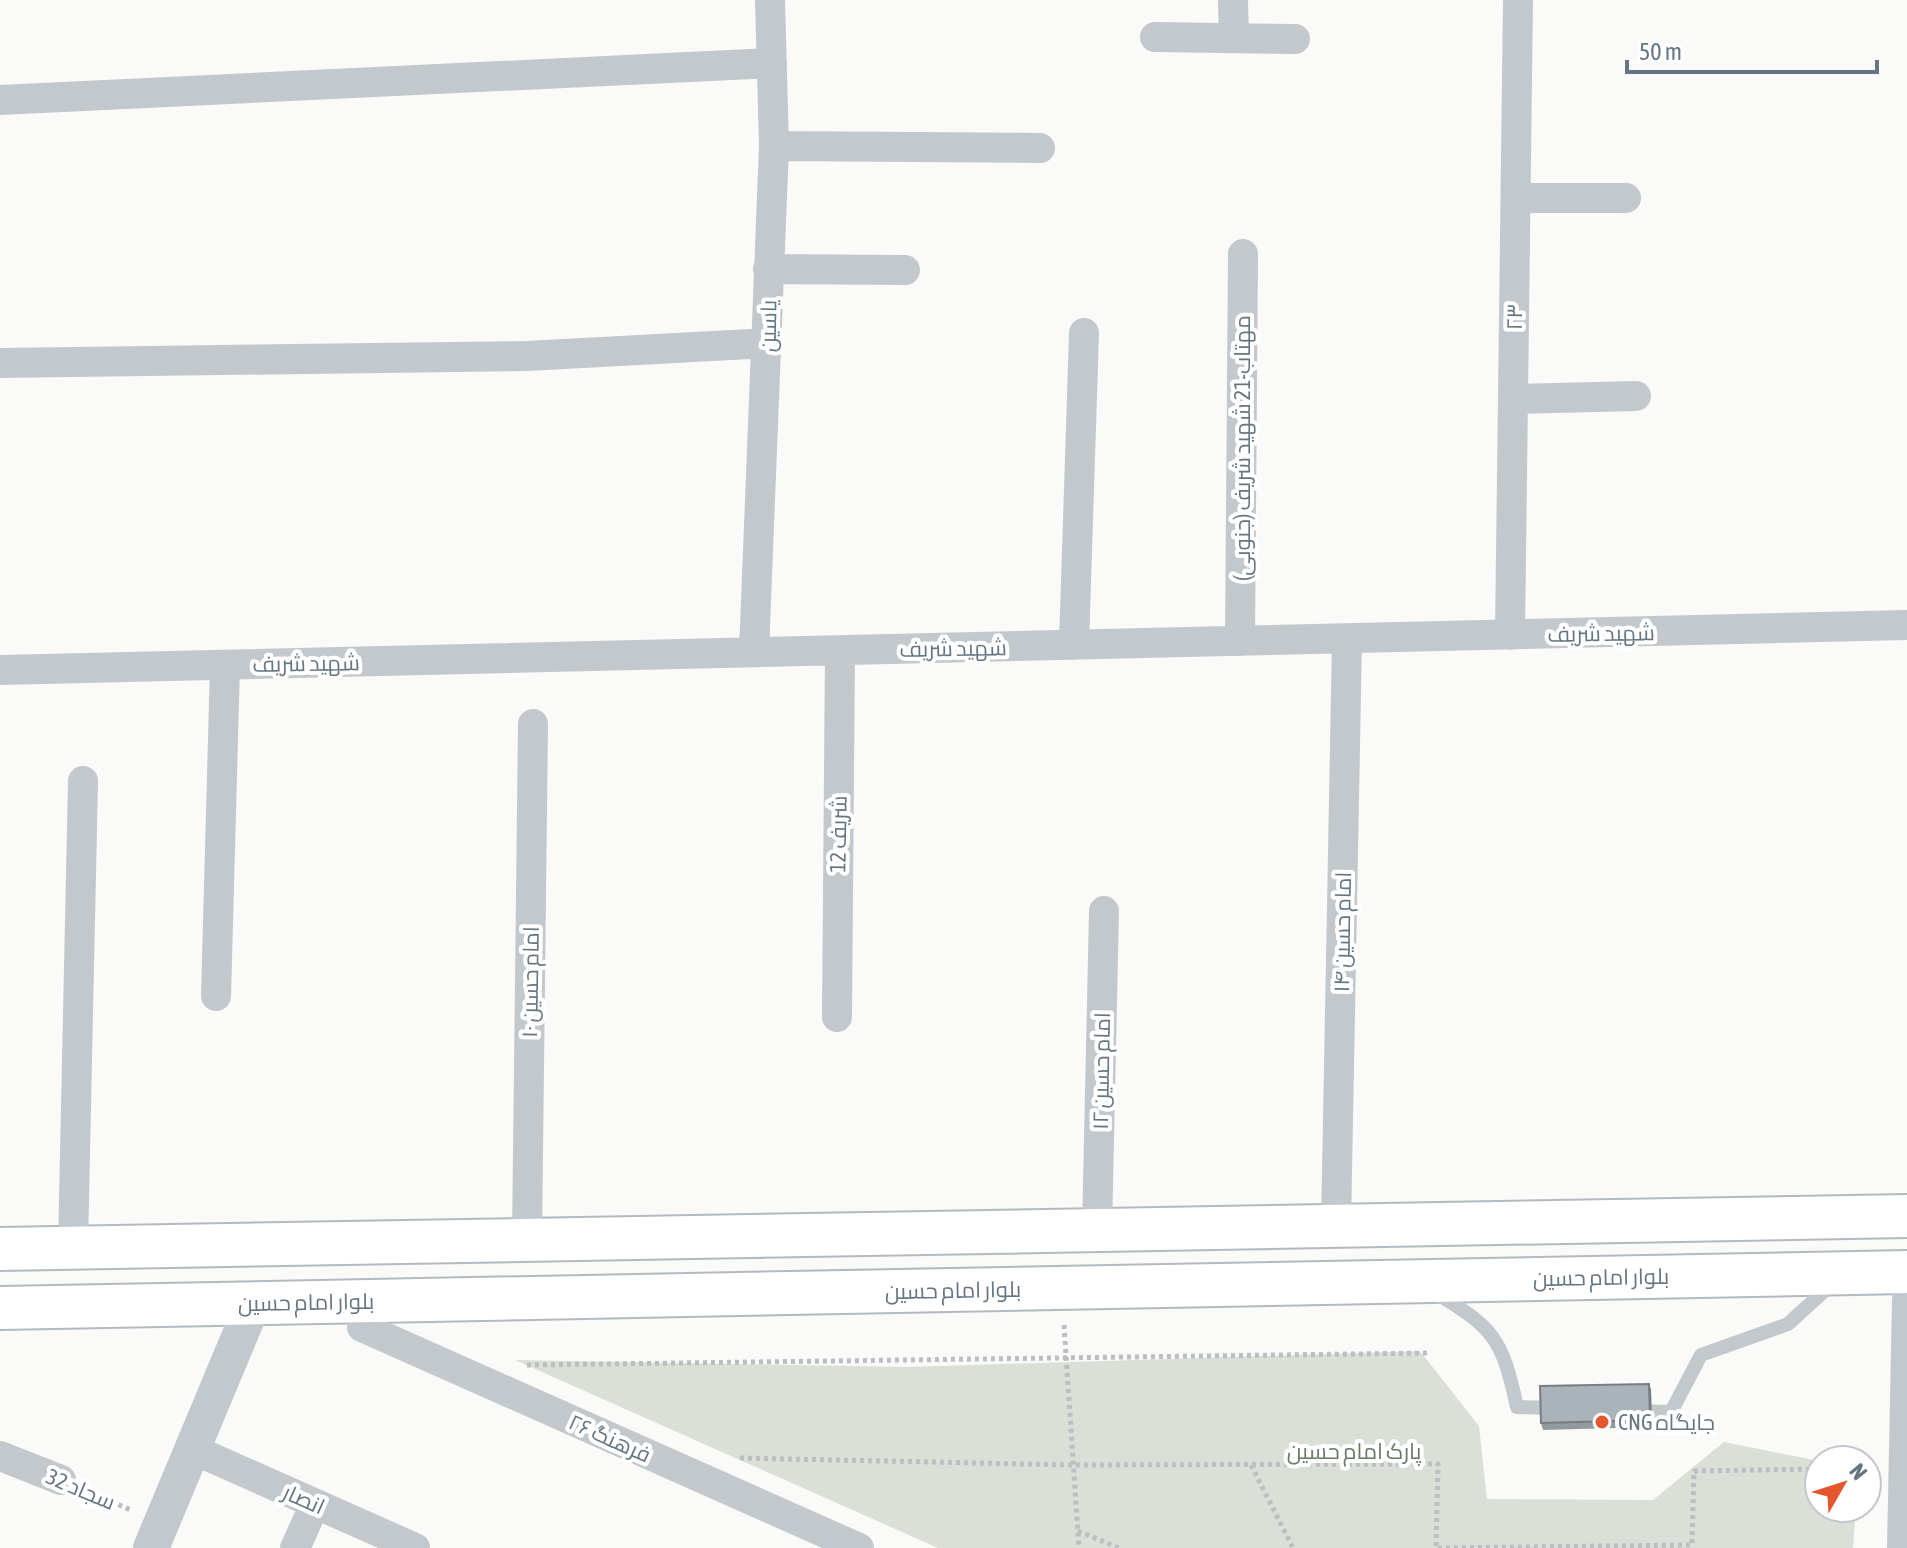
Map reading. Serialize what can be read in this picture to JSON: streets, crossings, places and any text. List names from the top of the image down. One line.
{"streets":{"main road":["بلوار امام حسین"],"street":["۲۳","یاسین","مهتاب-21 شهید شریف (جنوبی)","شهید شریف","شریف 12","امام حسین ۱۴","امام حسین ۱۰","امام حسین ۱۲","فرهنگ ۲۶","سجاد 32","انصار"]},"crossings":[["۲۳","شهید شریف"],["یاسین","شهید شریف"],["مهتاب-21 شهید شریف (جنوبی)","شهید شریف"],["شهید شریف","شریف 12"],["شهید شریف","امام حسین ۱۴"]],"parks":["پارک امام حسین"],"places":["CNG جایگاه"],"scale_bar":"50 m","north":"top right"}
